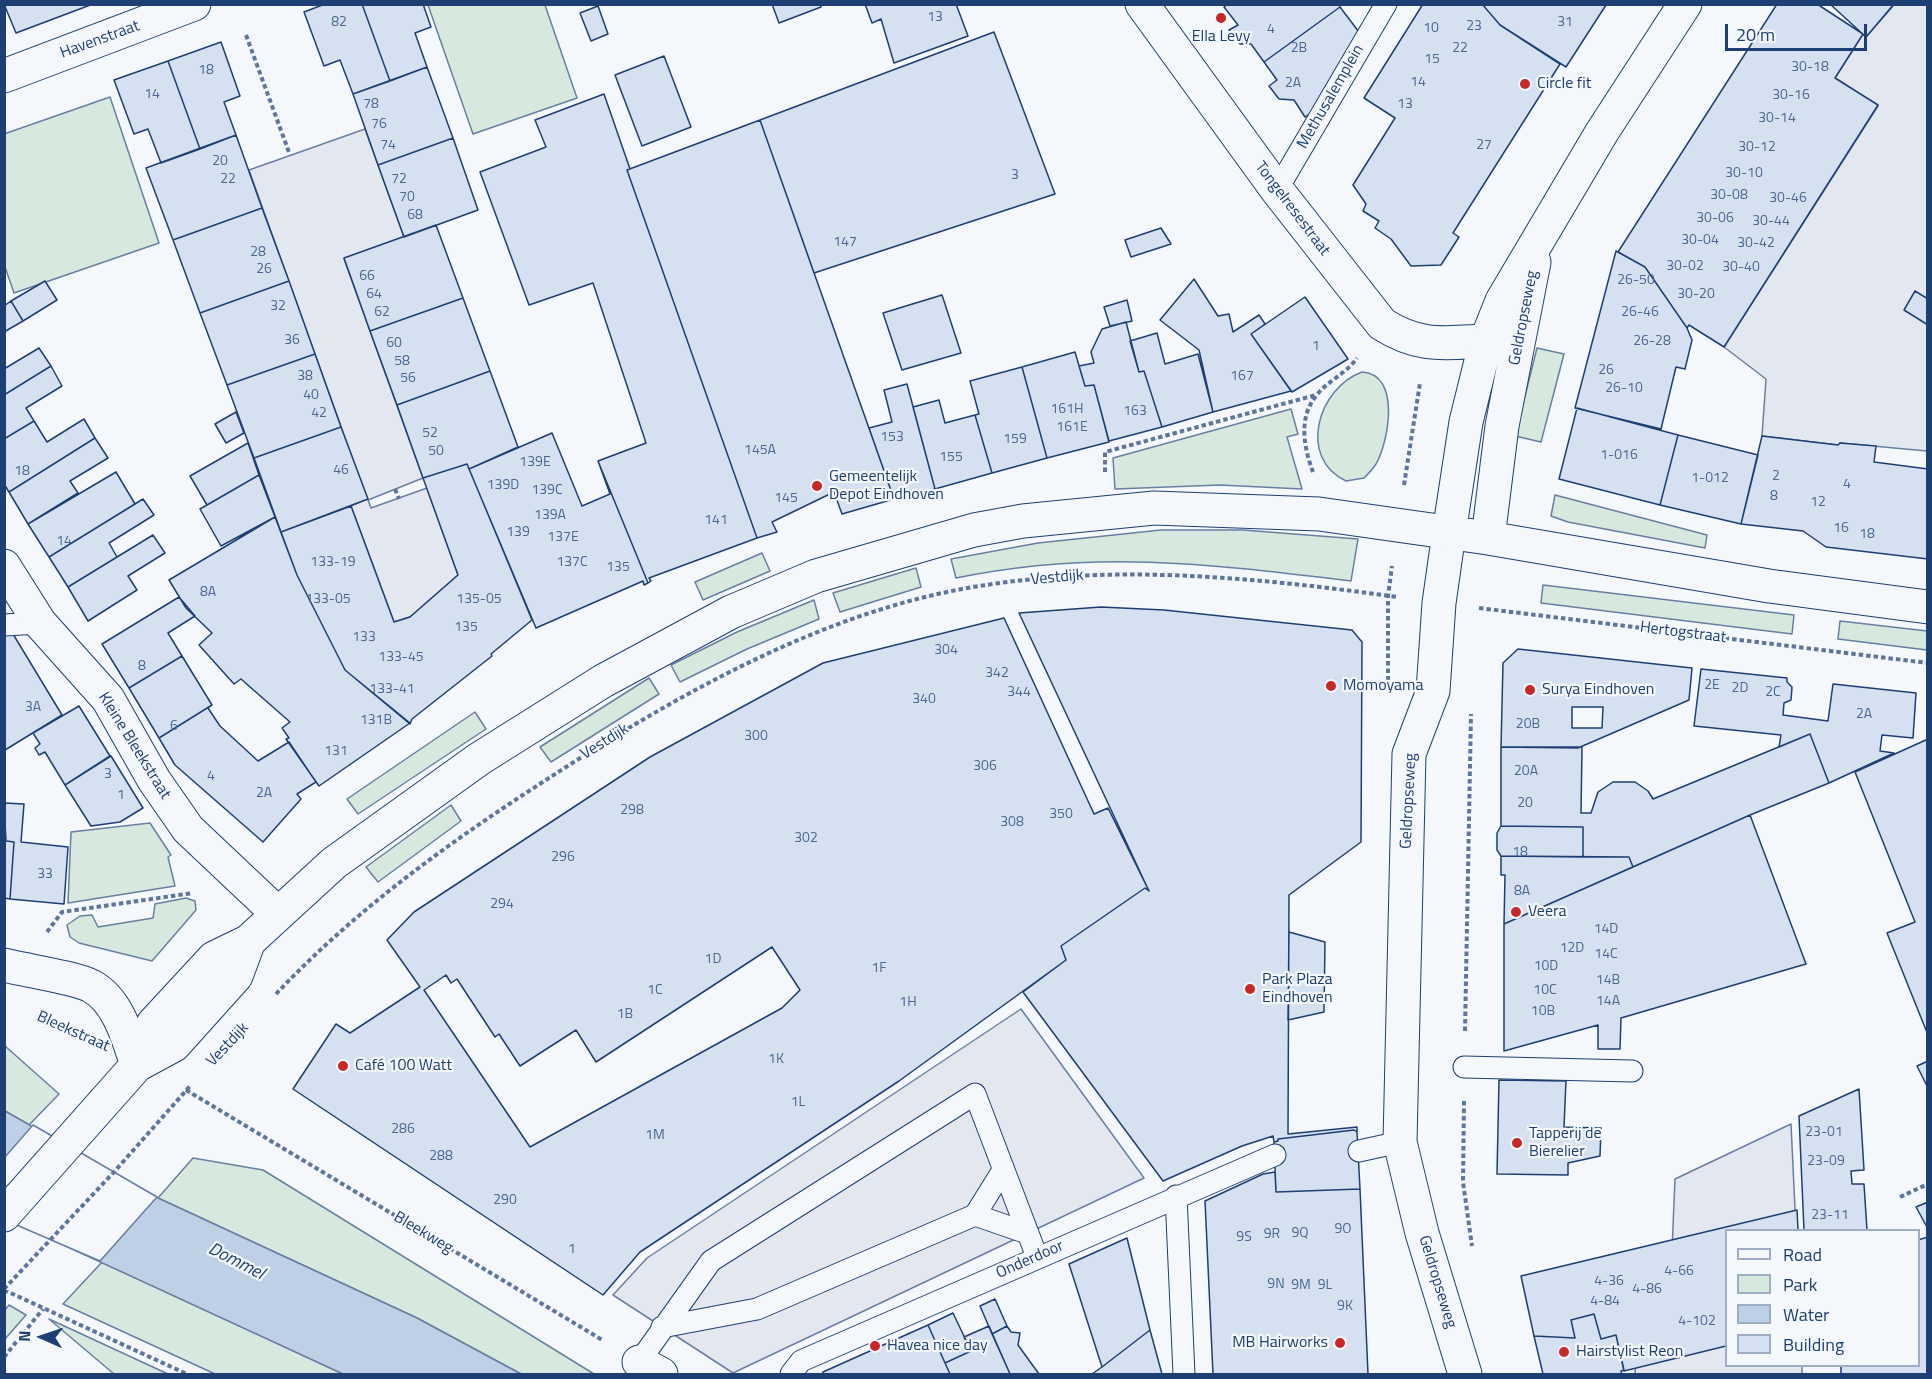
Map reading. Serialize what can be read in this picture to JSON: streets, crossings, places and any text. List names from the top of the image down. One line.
{"streets":{"street":["Havenstraat","Tongelresestraat","Geldropseweg","Kleine Bleekstraat","Bleekstraat"],"lane":["Methusalemplein","Onderdoor"],"path":["Vestdijk","Hertogstraat","Bleekweg"]},"crossings":[["Methusalemplein","Tongelresestraat"],["Tongelresestraat","Geldropseweg"],["Geldropseweg","Hertogstraat"],["Vestdijk","Bleekweg"]],"water":["Dommel"],"places":["Ella Levy","Circle fit","Gemeentelijk Depot Eindhoven","Momoyama","Surya Eindhoven","Veera","Park Plaza Eindhoven","Café 100 Watt","Tapperij de Bierelier","MB Hairworks","Havea nice day","Hairstylist Reon"],"house_numbers":["13","82","31","23","10","4","2B","22","15","30-18","18","14","2A","14","30-16","78","13","30-14","76","74","27","30-12","20","30-10","3","22","72","30-08","70","30-46","68","30-06","30-44","30-04","147","30-42","28","30-02","30-40","26","66","26-50","64","30-20","32","62","26-46","36","26-28","60","1","58","26","38","167","56","26-10","40","161H","163","42","161E","52","153","159","145A","50","1-016","155","139E","46","18","2","1-012","4","139D","139C","8","145","12","139A","141","16","139","18","137E","14","133-19","137C","135","8A","133-05","135-05","135","133","304","133-45","8","342","2E","2D","133-41","344","2C","340","3A","2A","131B","20B","6","300","131","306","20A","3","4","2A","1","20","298","350","308","302","18","296","33","8A","294","14D","12D","14C","1D","10D","1F","14B","1C","10C","14A","1H","10B","1B","1K","1L","286","23-01","1M","288","23-09","290","23-11","9O","9Q","9R","9S","1","4-66","4-36","9N","9M","9L","4-86","4-84","9K","4-102"],"legend":["Road","Park","Water","Building"],"scale_bar":"20 m","north":"left"}
